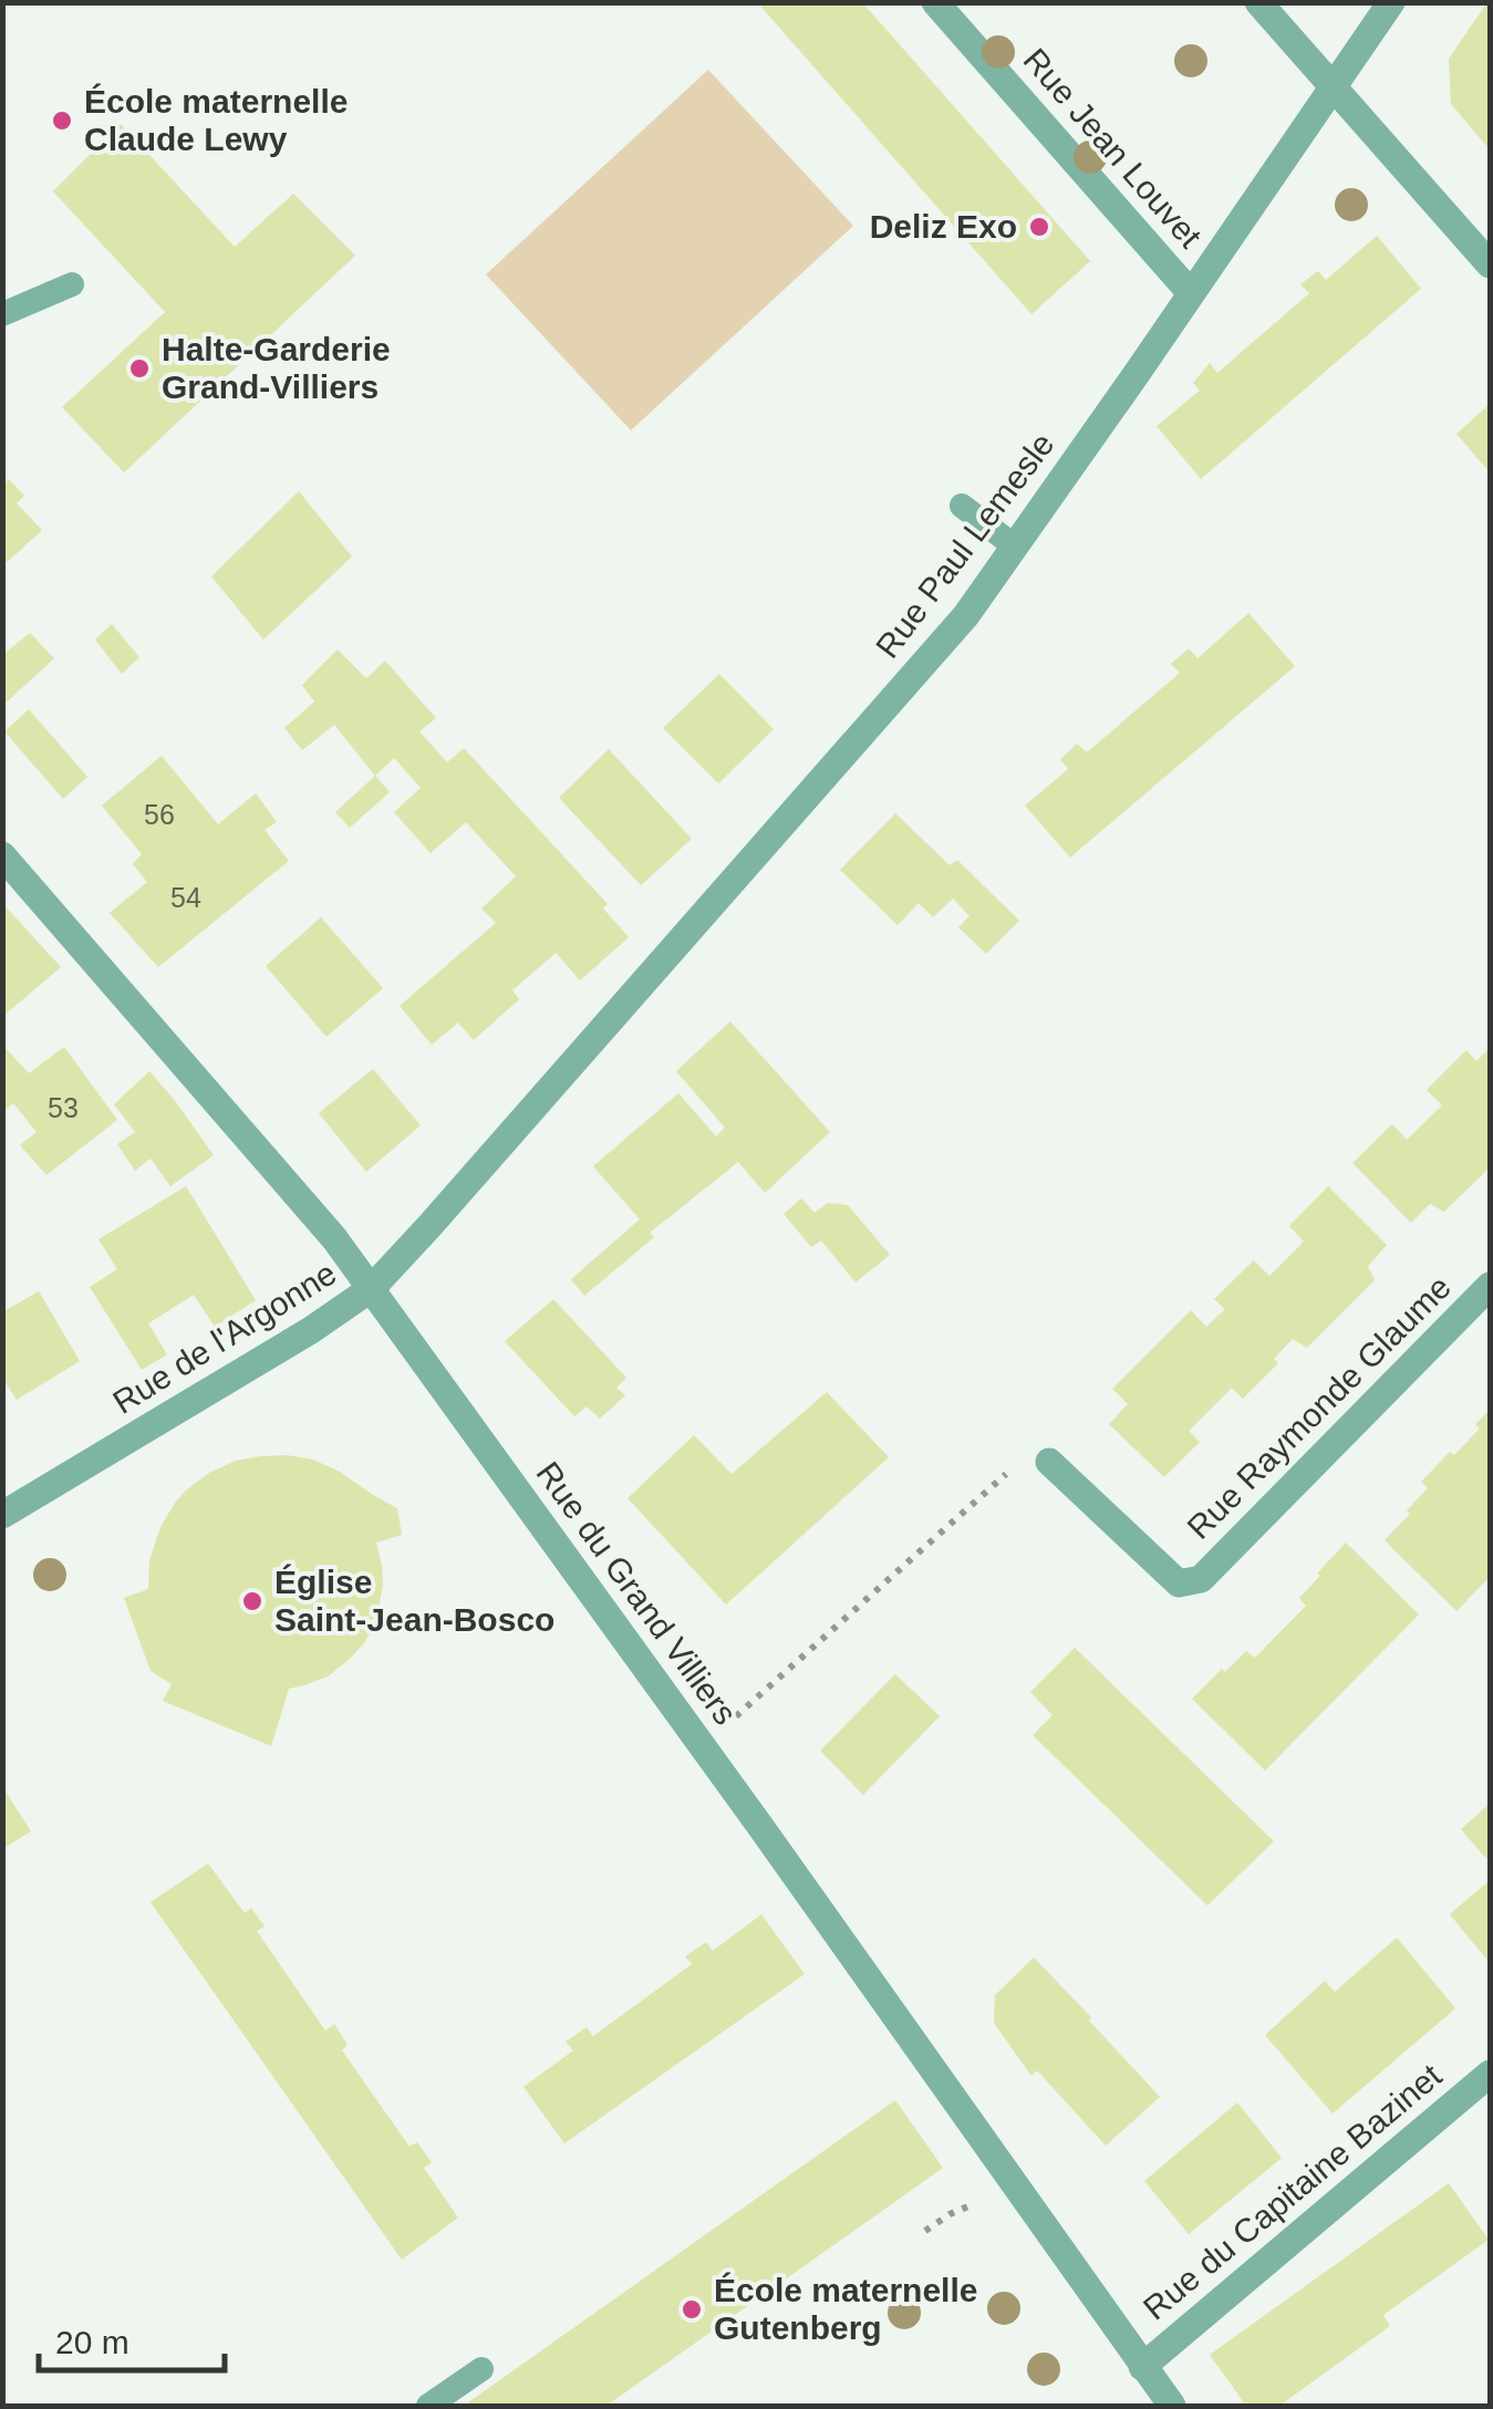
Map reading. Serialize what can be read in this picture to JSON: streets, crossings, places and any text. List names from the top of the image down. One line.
{"streets":{"street":["Rue Jean Louvet","Rue Paul Lemesle","Rue de l'Argonne","Rue Raymonde Glaume","Rue du Grand Villiers","Rue du Capitaine Bazinet"]},"crossings":[["Rue Jean Louvet","Rue Paul Lemesle"],["Rue Paul Lemesle","Rue de l'Argonne"],["Rue de l'Argonne","Rue du Grand Villiers"],["Rue du Grand Villiers","Rue du Capitaine Bazinet"]],"places":["École maternelle Claude Lewy","Deliz Exo","Halte-Garderie Grand-Villiers","Église Saint-Jean-Bosco","École maternelle Gutenberg"],"house_numbers":["56","54","53"],"scale_bar":"20 m"}
